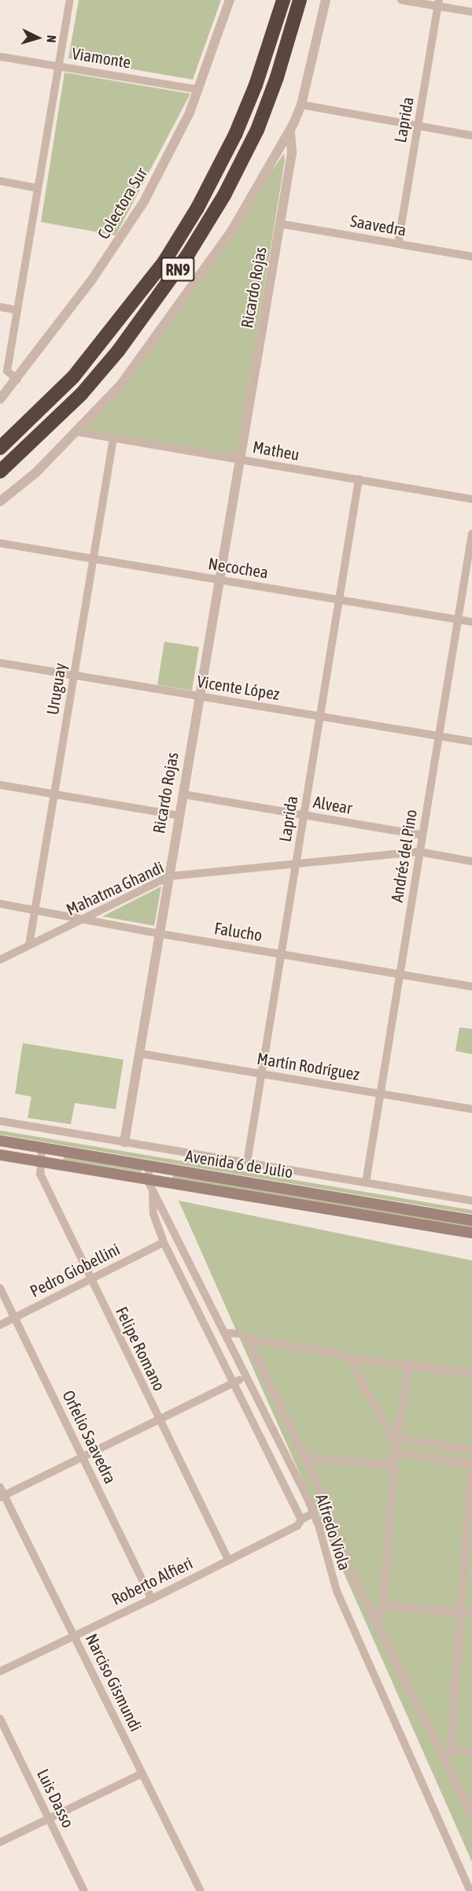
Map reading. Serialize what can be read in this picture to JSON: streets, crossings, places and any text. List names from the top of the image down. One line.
{"streets":{"highway":["RN9"],"main road":["Avenida 6 de Julio"],"street":["Viamonte","Laprida","Colectora Sur","Saavedra","Ricardo Rojas","Matheu","Necochea","Vicente López","Uruguay","Alvear","Andrés del Pino","Mahatma Ghandi","Falucho","Martín Rodríguez","Pedro Giobellini","Felipe Romano","Orfelio Saavedra","Alfredo Viola","Roberto Alfieri","Narciso Gismundi","Luis Dasso"]},"crossings":[["Viamonte","Colectora Sur"],["Laprida","Saavedra"],["Laprida","Matheu"],["Laprida","Necochea"],["Laprida","Vicente López"],["Laprida","Alvear"],["Laprida","Mahatma Ghandi"],["Laprida","Falucho"],["Laprida","Martín Rodríguez"],["Saavedra","Ricardo Rojas"],["Ricardo Rojas","Matheu"],["Ricardo Rojas","Necochea"],["Ricardo Rojas","Vicente López"],["Ricardo Rojas","Alvear"],["Ricardo Rojas","Mahatma Ghandi"],["Ricardo Rojas","Falucho"],["Ricardo Rojas","Martín Rodríguez"],["Matheu","Uruguay"],["Necochea","Uruguay"],["Necochea","Andrés del Pino"],["Vicente López","Uruguay"],["Vicente López","Andrés del Pino"],["Uruguay","Mahatma Ghandi"],["Uruguay","Falucho"],["Alvear","Andrés del Pino"],["Andrés del Pino","Mahatma Ghandi"],["Andrés del Pino","Falucho"],["Andrés del Pino","Martín Rodríguez"],["Mahatma Ghandi","Falucho"],["Avenida 6 de Julio","Felipe Romano"],["Avenida 6 de Julio","Alfredo Viola"],["Pedro Giobellini","Felipe Romano"],["Pedro Giobellini","Orfelio Saavedra"],["Pedro Giobellini","Alfredo Viola"],["Felipe Romano","Roberto Alfieri"],["Orfelio Saavedra","Roberto Alfieri"],["Alfredo Viola","Roberto Alfieri"],["Roberto Alfieri","Narciso Gismundi"]],"north":"right"}
